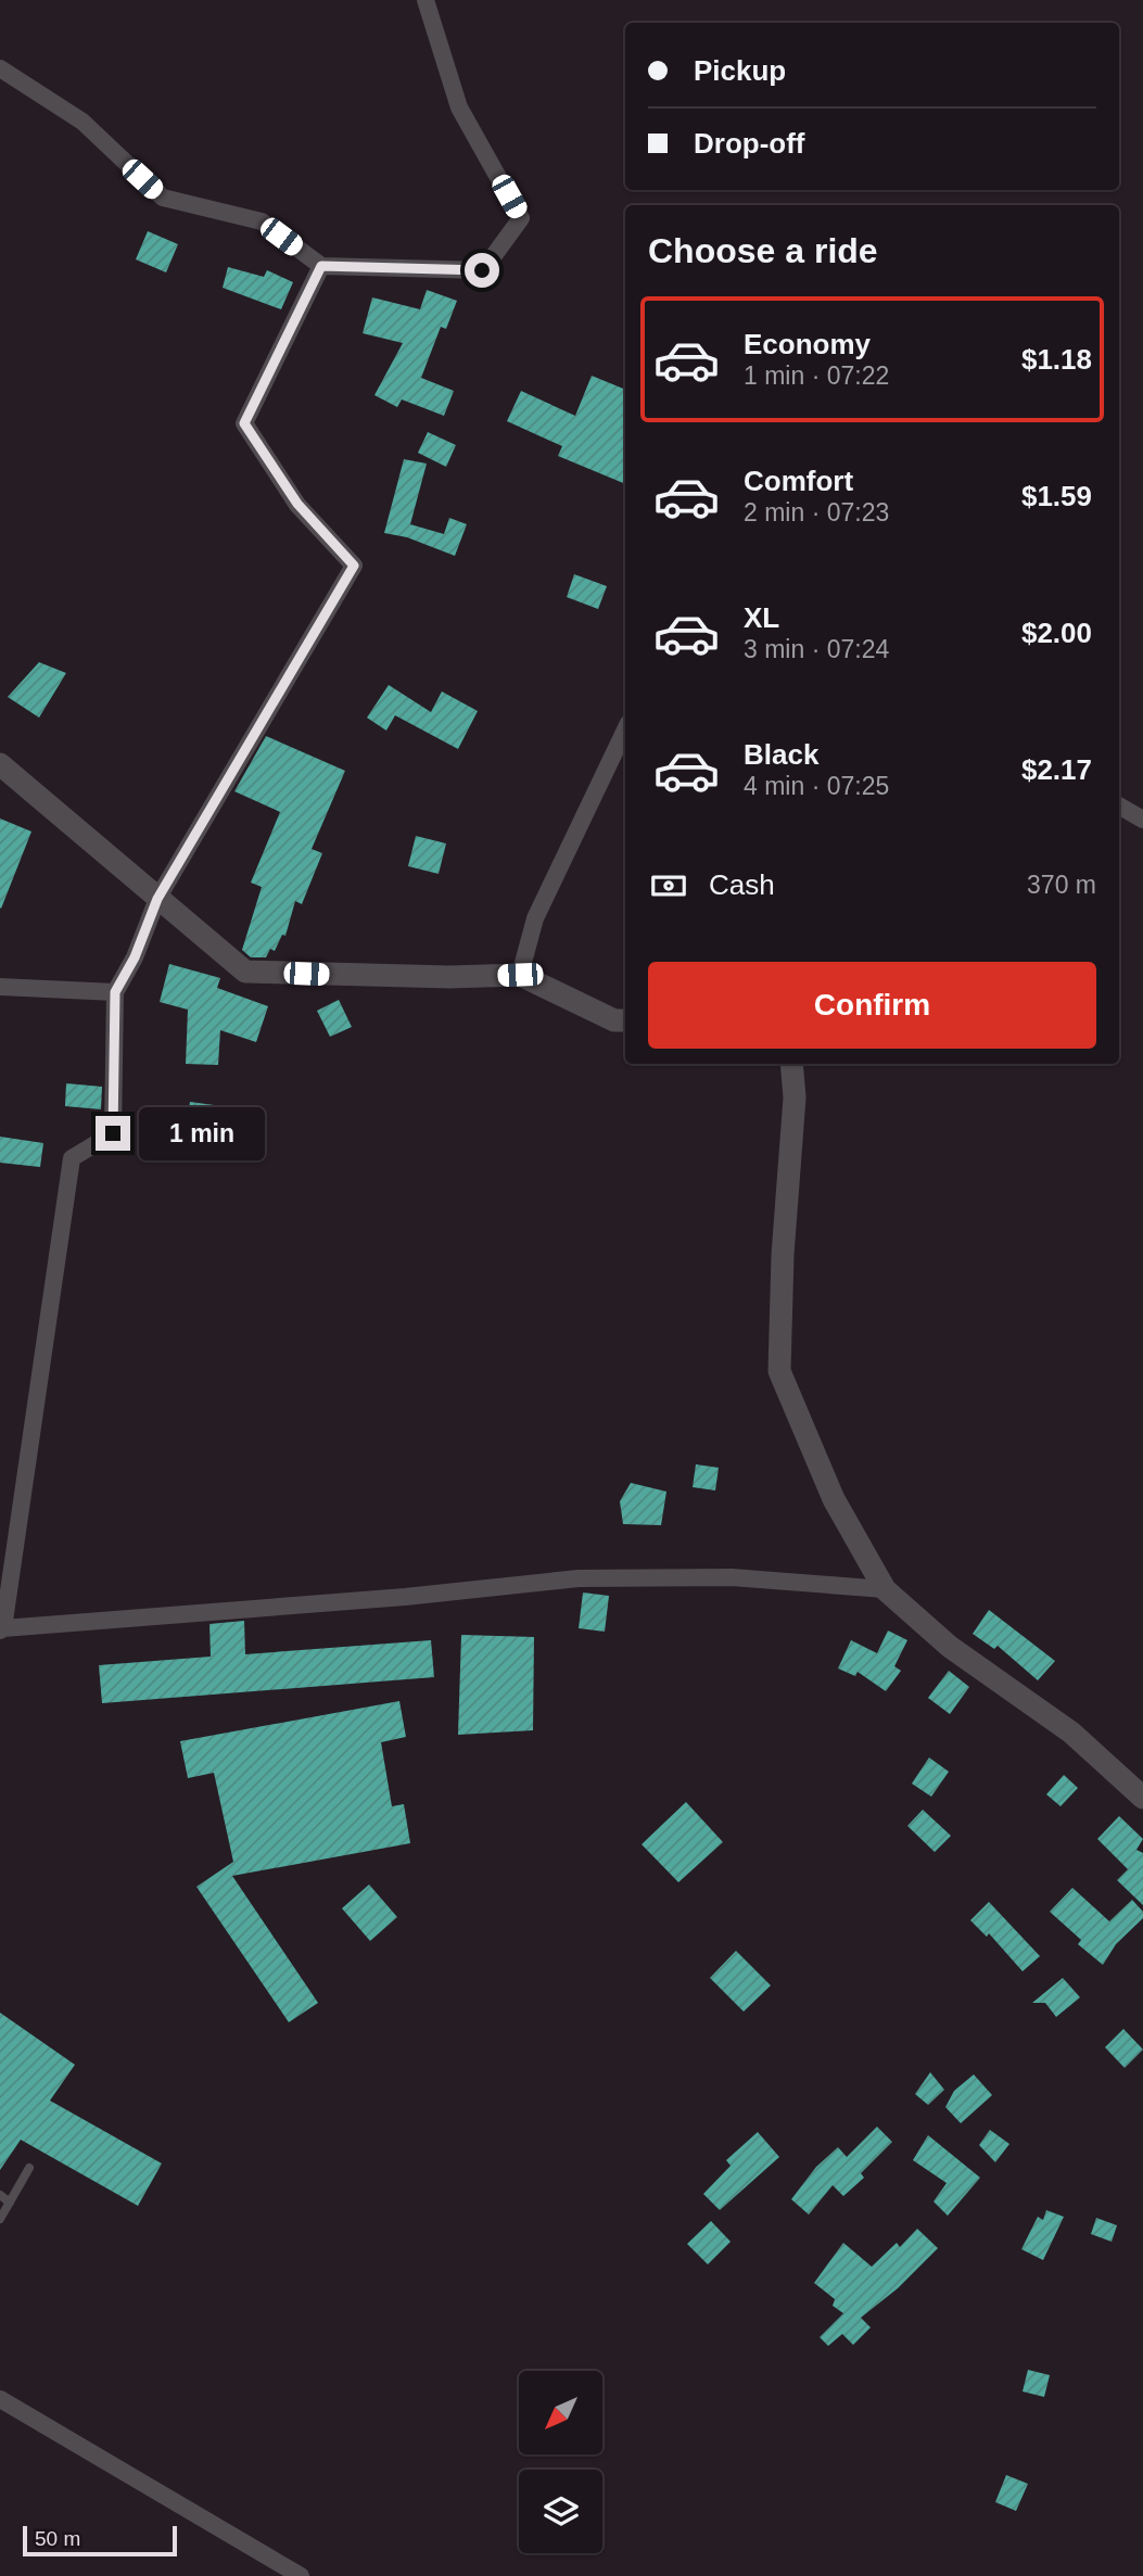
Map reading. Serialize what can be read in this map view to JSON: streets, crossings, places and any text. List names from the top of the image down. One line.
{"scale_bar":"50 m","north":"bottom left","page":{"banner":["Pickup","Drop-off"],"heading":"Choose a ride","list":[{"name":"Economy","note":"1 min · 07:22","value":"$1.18"},{"name":"Comfort","note":"2 min · 07:23","value":"$1.59"},{"name":"XL","note":"3 min · 07:24","value":"$2.00"},{"name":"Black","note":"4 min · 07:25","value":"$2.17"}],"pay":["Cash","370 m"],"buttons":"Confirm","bubble":"1 min","scale":"50 m"}}
